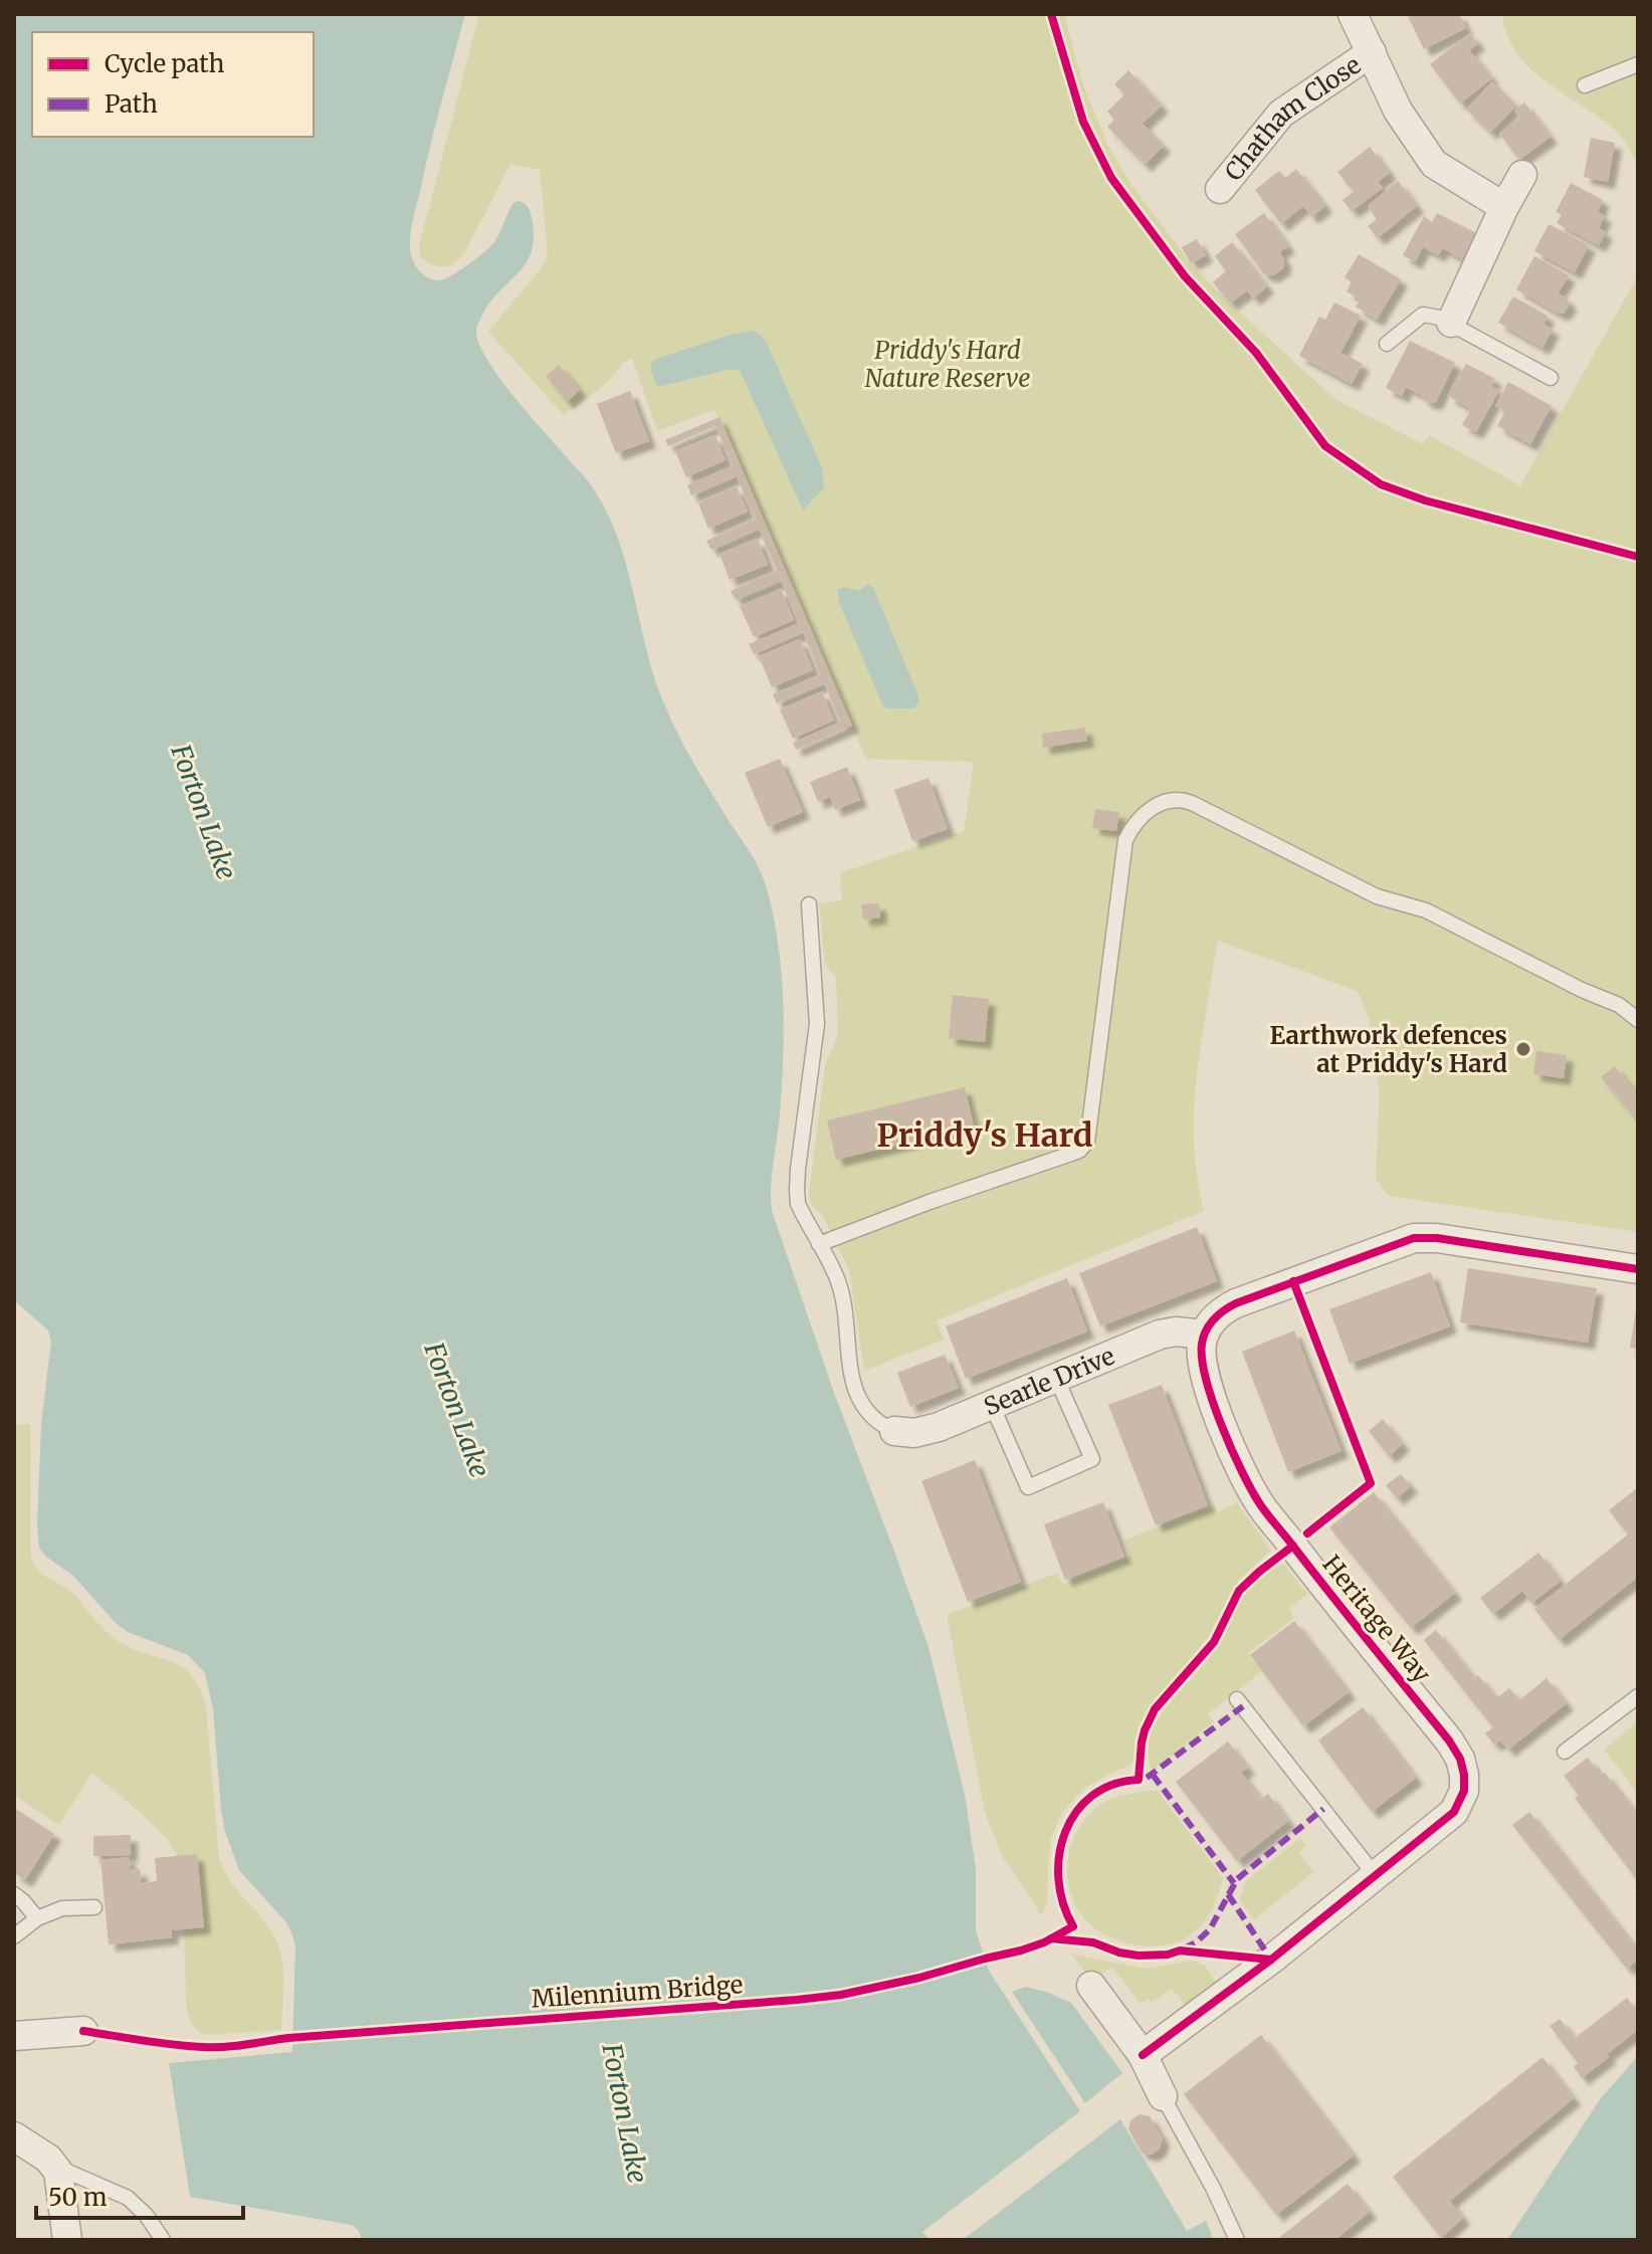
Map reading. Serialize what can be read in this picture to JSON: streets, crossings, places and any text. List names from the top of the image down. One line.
{"streets":{"street":["Chatham Close","Searle Drive","Heritage Way"],"cycle path":["Milennium Bridge"]},"crossings":[["Searle Drive","Heritage Way"]],"districts":["Priddy's Hard"],"water":["Forton Lake"],"parks":["Priddy's Hard Nature Reserve"],"places":["Earthwork defences at Priddy's Hard"],"legend":["Cycle path","Path"],"scale_bar":"50 m"}
